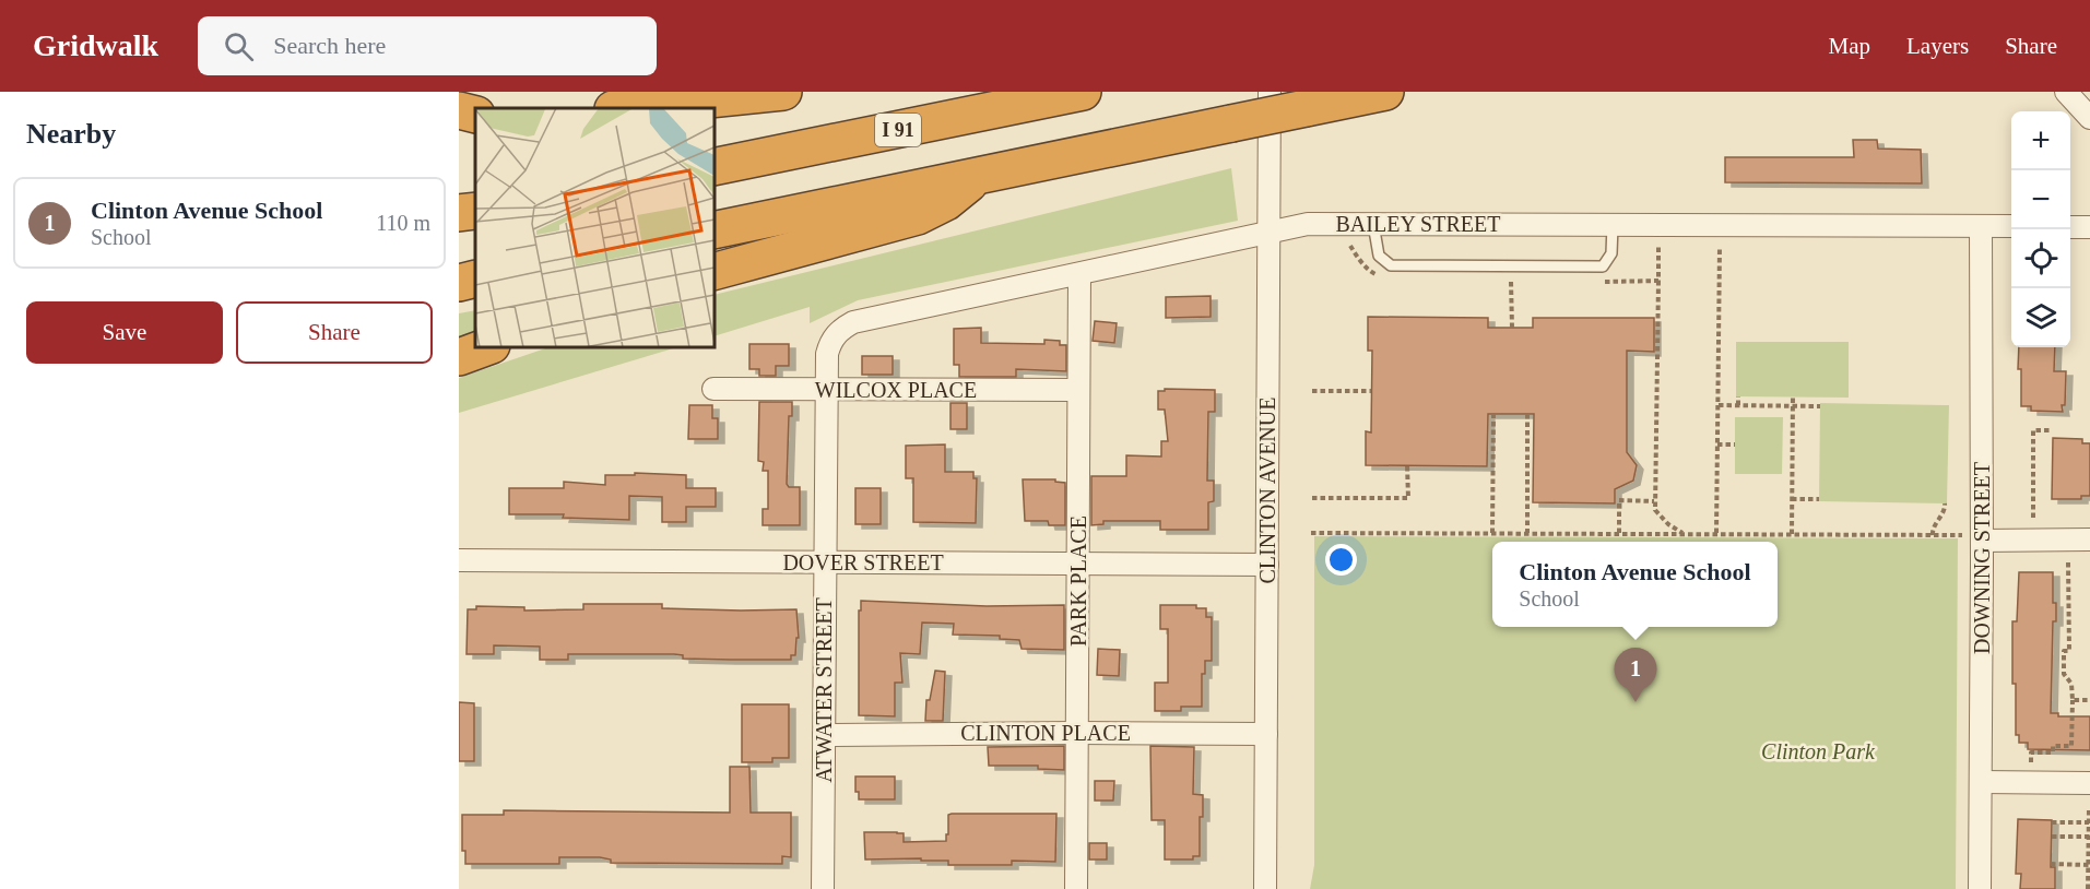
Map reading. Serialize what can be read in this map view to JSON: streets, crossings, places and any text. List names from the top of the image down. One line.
{"streets":{"highway":["I 91"],"street":["BAILEY STREET","WILCOX PLACE","CLINTON AVENUE","DOWNING STREET","DOVER STREET","PARK PLACE","ATWATER STREET","CLINTON PLACE"]},"crossings":[["BAILEY STREET","CLINTON AVENUE"],["BAILEY STREET","DOWNING STREET"],["BAILEY STREET","PARK PLACE"],["BAILEY STREET","ATWATER STREET"],["WILCOX PLACE","PARK PLACE"],["WILCOX PLACE","ATWATER STREET"],["CLINTON AVENUE","DOVER STREET"],["CLINTON AVENUE","CLINTON PLACE"],["DOVER STREET","PARK PLACE"],["DOVER STREET","ATWATER STREET"],["PARK PLACE","CLINTON PLACE"],["ATWATER STREET","CLINTON PLACE"]],"parks":["Clinton Park"],"page":{"header":"Gridwalk","search":"Search here","nav":["Map","Layers","Share"],"heading":"Nearby","map_buttons":["+","−"],"list":[{"mark":"1","name":"Clinton Avenue School","note":"School","value":"110 m"}],"buttons":["Save","Share"],"popup":["Clinton Avenue School","School"],"pins":"1"}}
